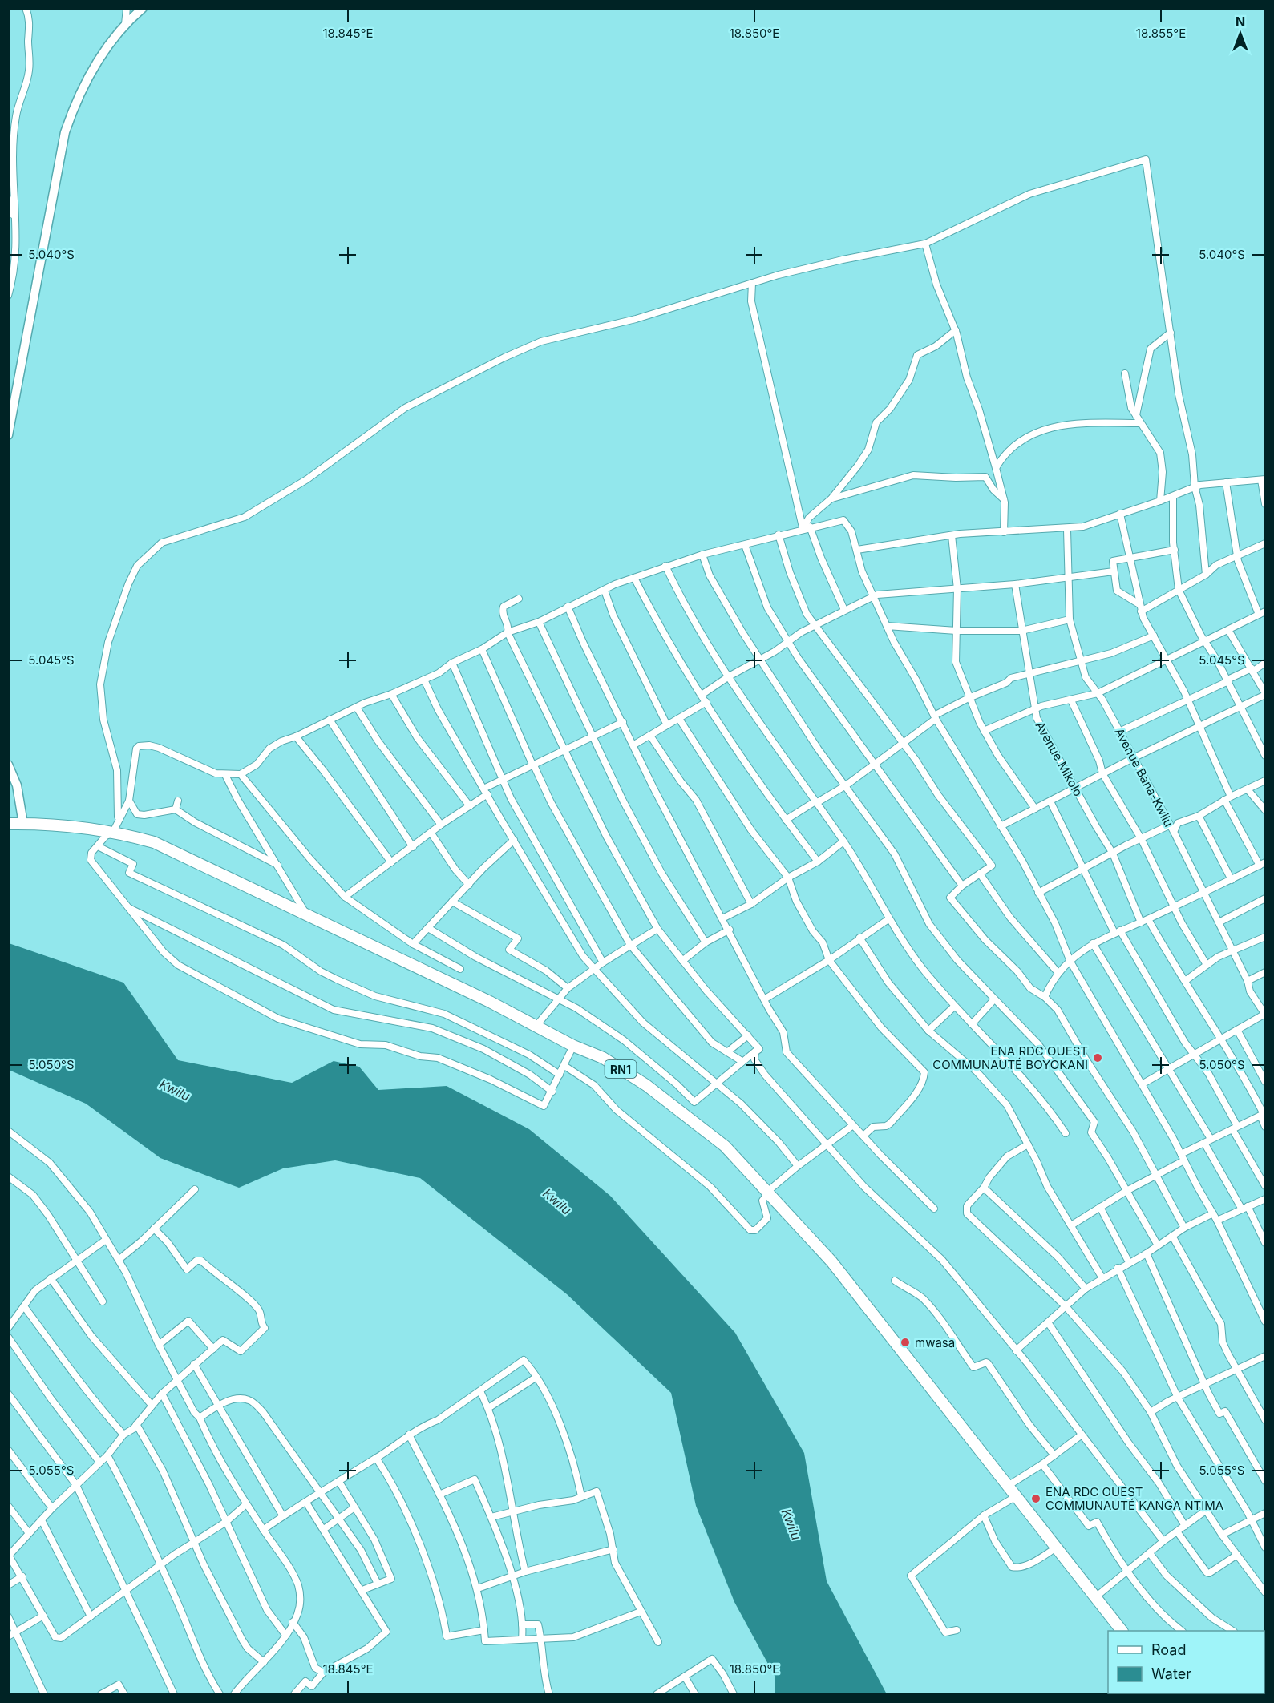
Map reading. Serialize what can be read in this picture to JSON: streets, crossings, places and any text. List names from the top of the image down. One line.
{"streets":{"highway":["RN1"],"street":["Avenue Mikolo","Avenue Bana-Kwilu"]},"water":["Kwilu"],"places":["ENA RDC OUEST COMMUNAUTÉ BOYOKANI","mwasa","ENA RDC OUEST COMMUNAUTÉ KANGA NTIMA"],"legend":["Road","Water"],"north":"top","coordinates":["18.845°E","18.850°E","18.855°E","5.040°S","5.045°S","5.050°S","5.055°S"]}
